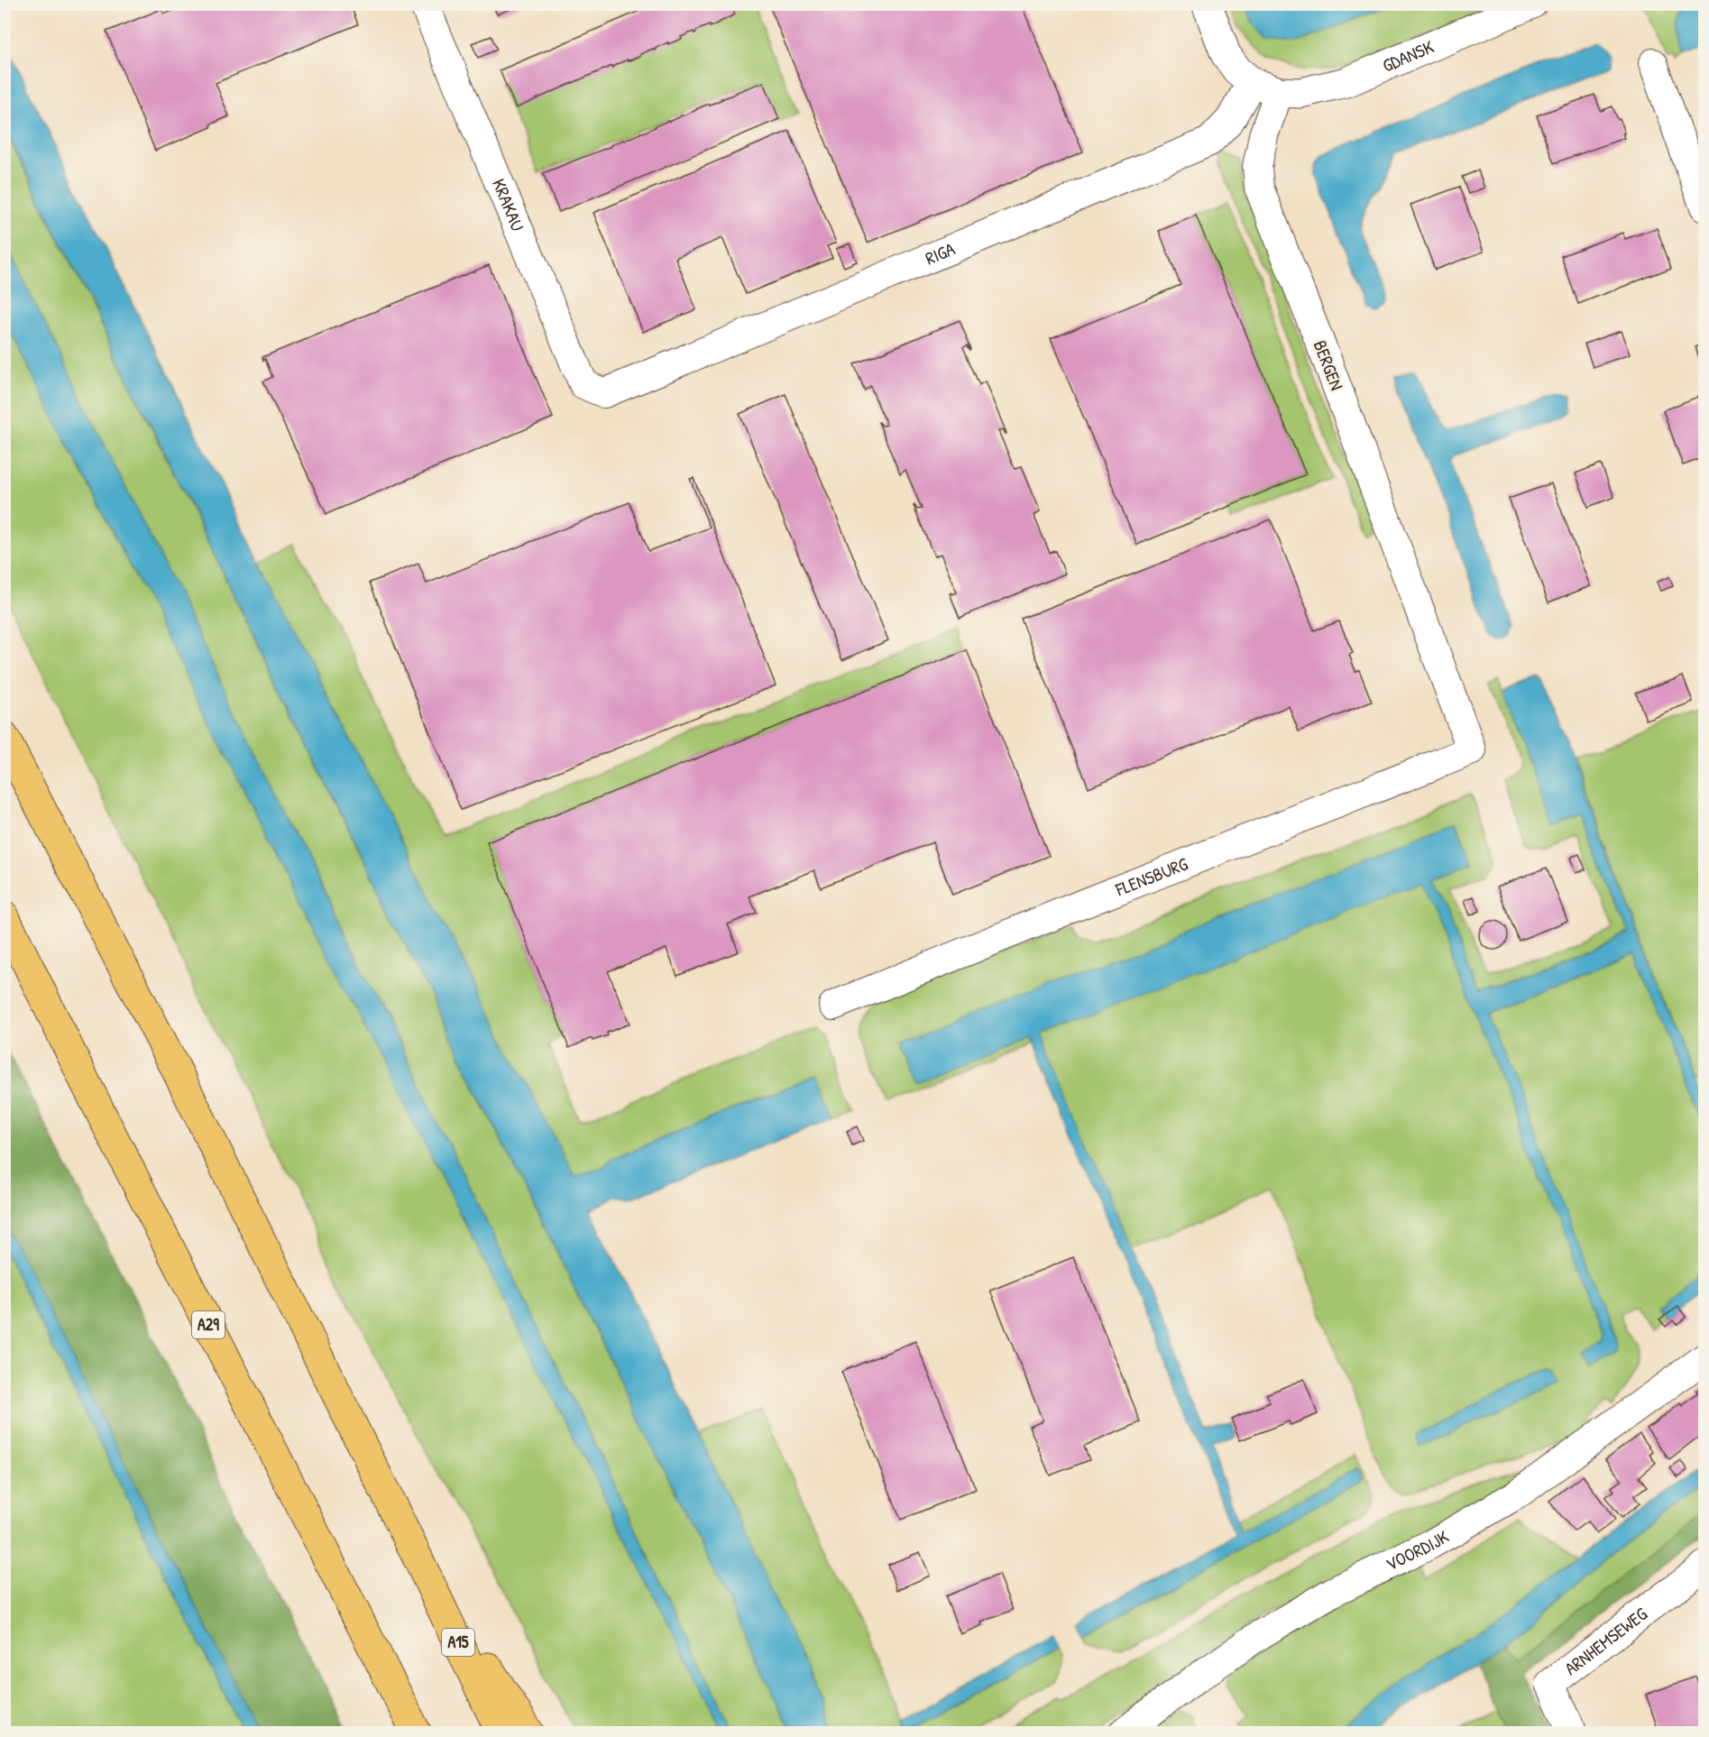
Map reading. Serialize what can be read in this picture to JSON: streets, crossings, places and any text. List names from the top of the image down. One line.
{"streets":{"highway":["A29","A15"],"street":["GDANSK","KRAKAU","RIGA","BERGEN","FLENSBURG","VOORDIJK","ARNHEMSEWEG"]},"crossings":[["GDANSK","RIGA"],["GDANSK","BERGEN"],["KRAKAU","RIGA"],["RIGA","BERGEN"],["BERGEN","FLENSBURG"]]}
